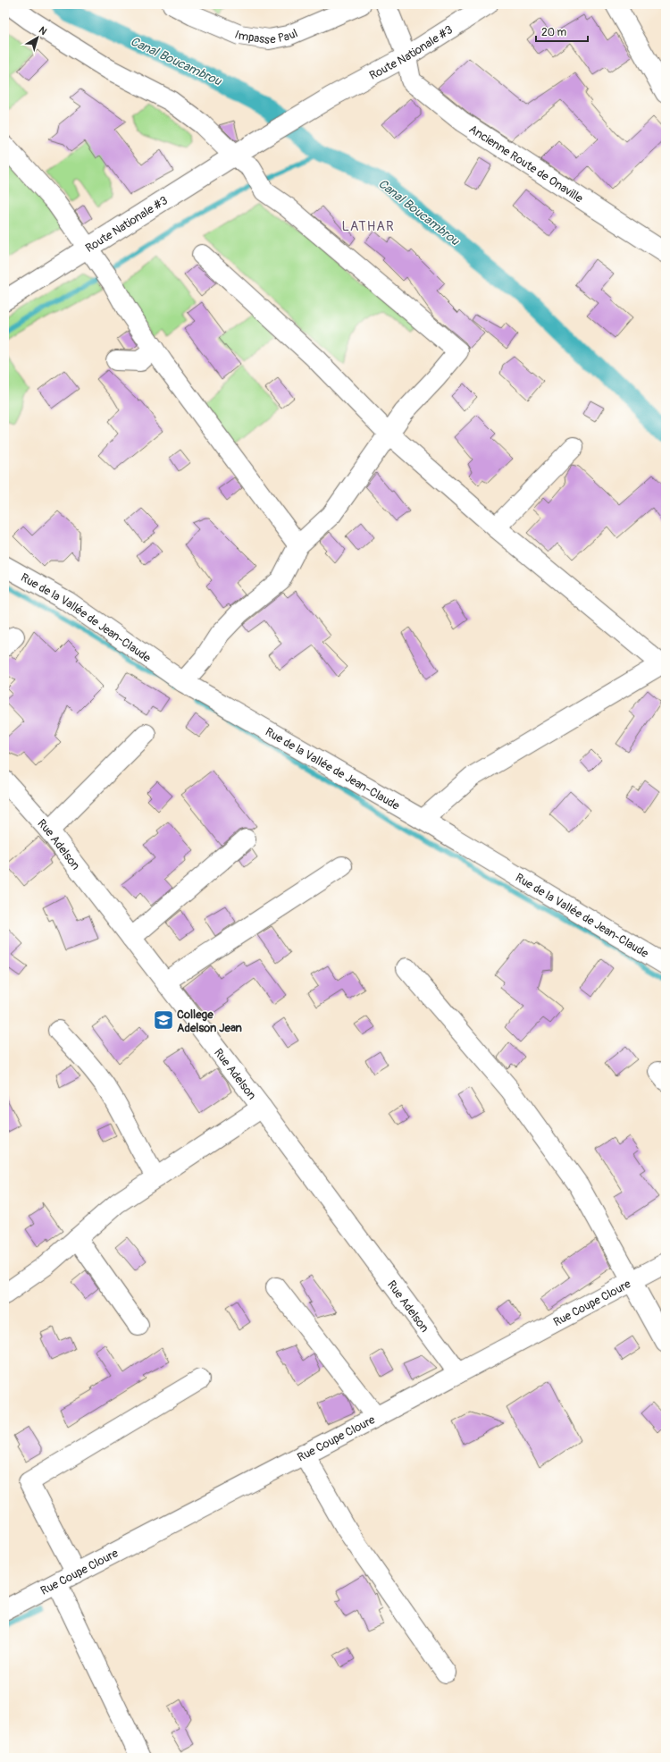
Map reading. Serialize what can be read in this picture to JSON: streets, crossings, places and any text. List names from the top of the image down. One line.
{"streets":{"street":["Impasse Paul","Route Nationale #3","Ancienne Route de Onaville","Rue de la Vallée de Jean-Claude","Rue Adelson","Rue Coupe Cloure"]},"crossings":[["Route Nationale #3","Ancienne Route de Onaville"],["Rue Adelson","Rue Coupe Cloure"]],"districts":["LATHAR"],"water":["Canal Boucambrou"],"places":{"school or university":["College Adelson Jean"]},"scale_bar":"20 m","north":"top right"}
